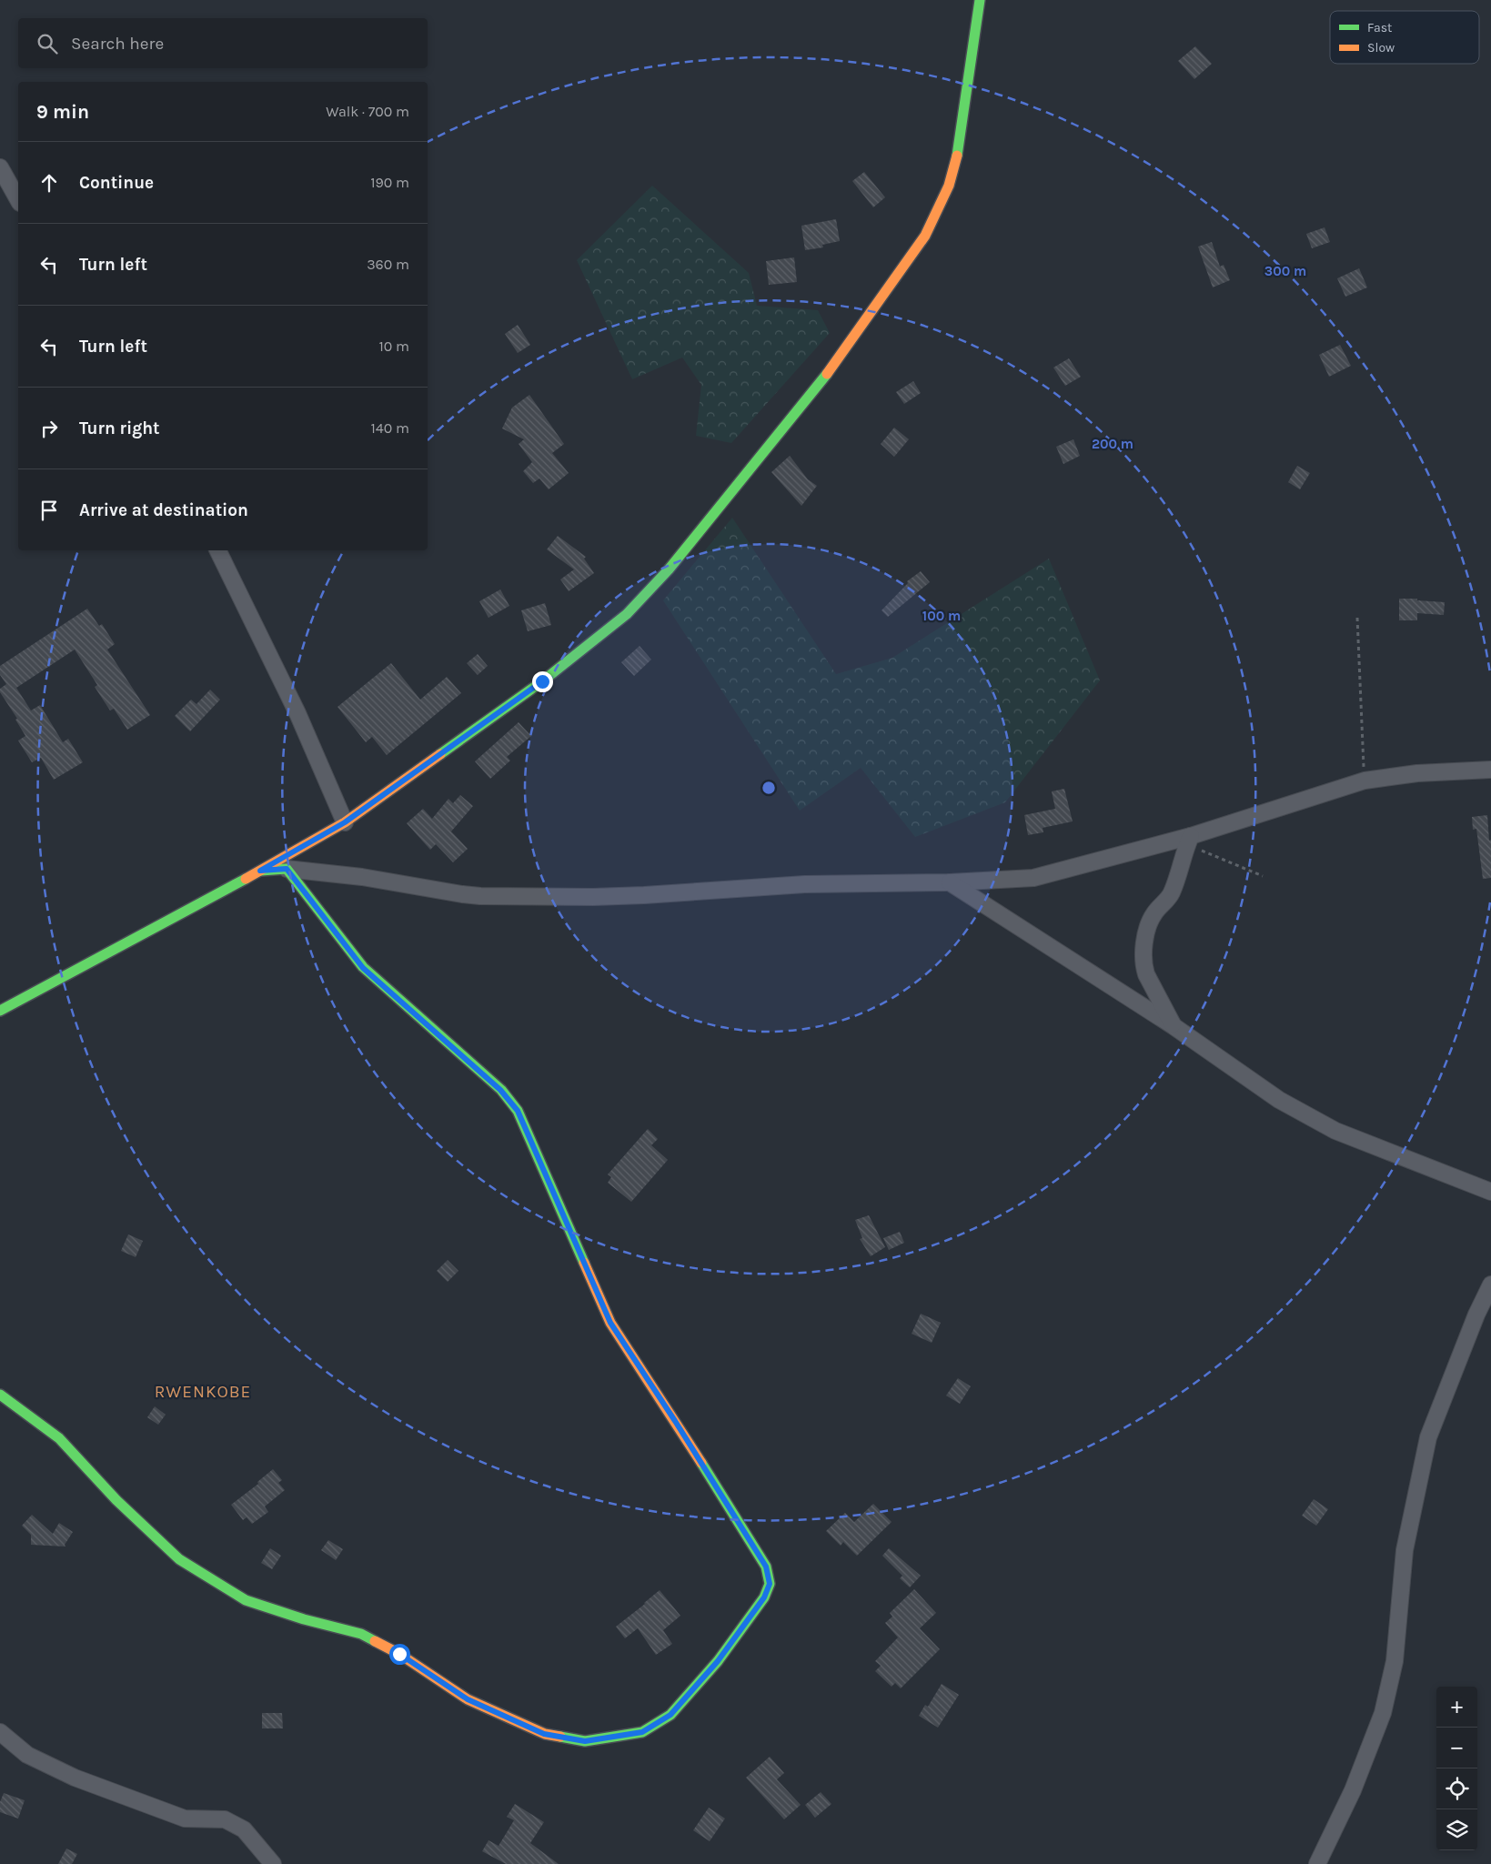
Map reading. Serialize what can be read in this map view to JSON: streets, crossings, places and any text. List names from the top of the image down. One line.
{"districts":["RWENKOBE"],"legend":["Fast","Slow"],"page":{"search":"Search here","heading":["9 min","Walk · 700 m"],"list":[["Continue","190 m"],["Turn left","360 m"],["Turn left","10 m"],["Turn right","140 m"],"Arrive at destination"],"map_buttons":["+","−"]},"rings":["300 m","200 m","100 m"]}
